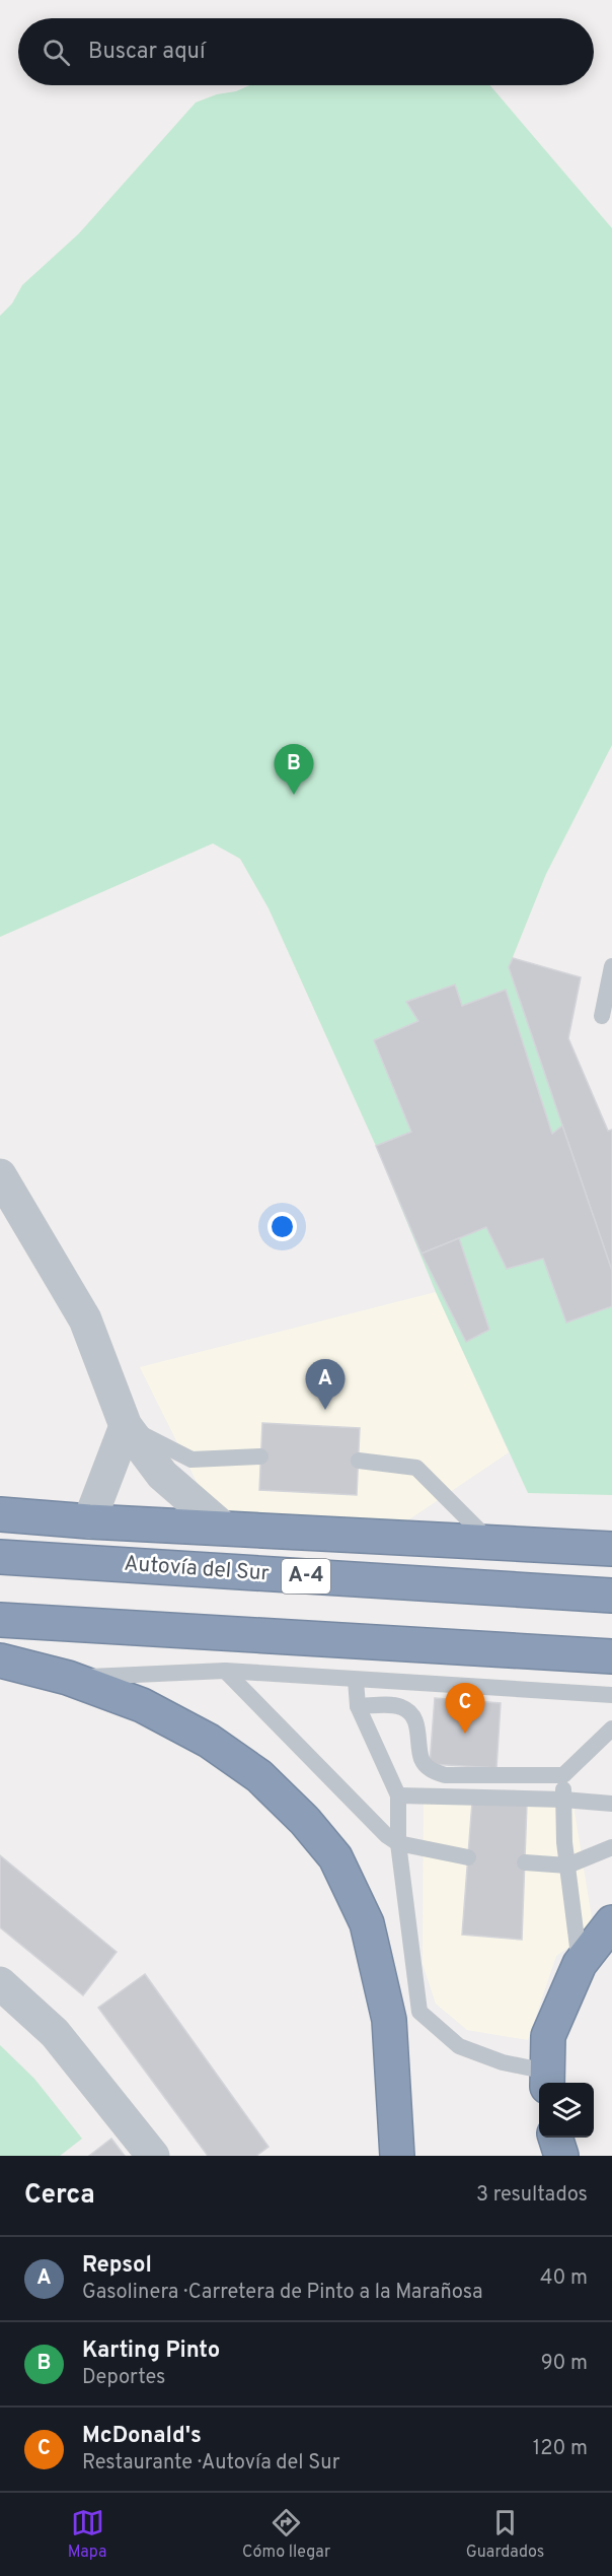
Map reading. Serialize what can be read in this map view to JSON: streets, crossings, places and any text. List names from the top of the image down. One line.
{"streets":{"highway":["Autovía del Sur","A-4"]},"page":{"search":"Buscar aquí","pins":["B","A","C"],"heading":["Cerca","3 resultados"],"list":[{"mark":"A","name":"Repsol","note":"Gasolinera · Carretera de Pinto a la Marañosa","value":"40 m"},{"mark":"B","name":"Karting Pinto","note":"Deportes","value":"90 m"},{"mark":"C","name":"McDonald's","note":"Restaurante · Autovía del Sur","value":"120 m"}],"nav":["Mapa","Cómo llegar","Guardados"]}}
